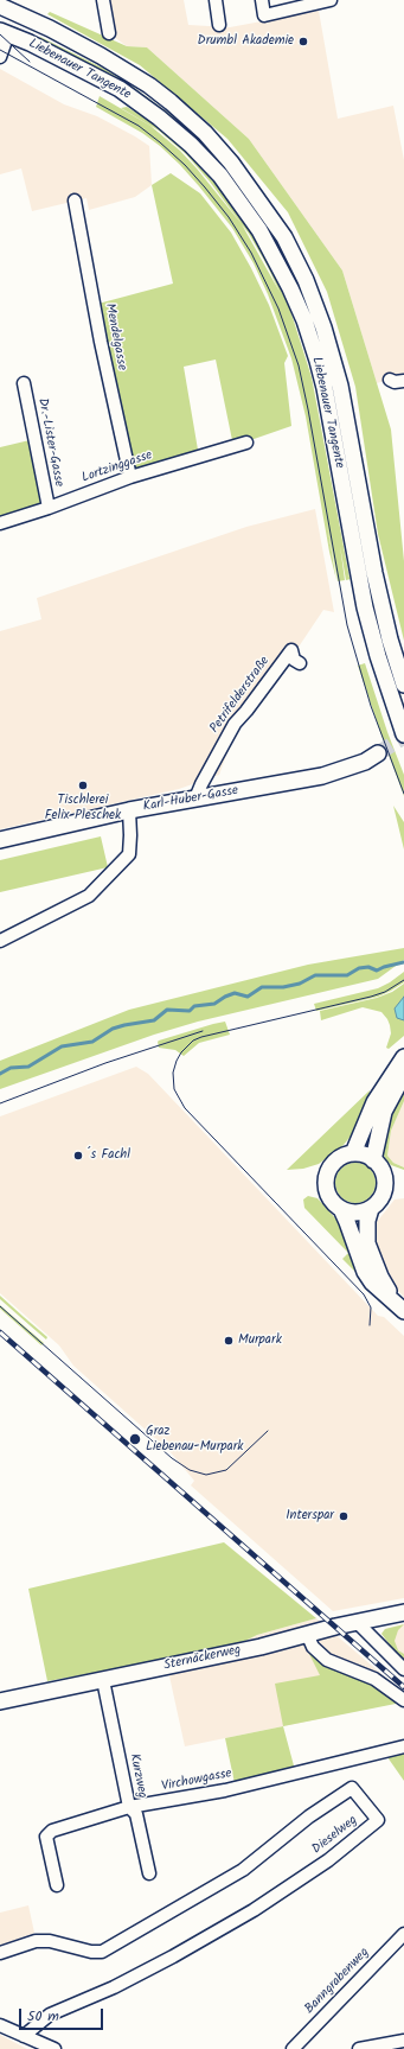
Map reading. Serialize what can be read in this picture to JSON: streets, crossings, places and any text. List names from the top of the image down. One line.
{"streets":{"main road":["Liebenauer Tangente","Karl-Huber-Gasse","Sternäckerweg"],"street":["Mendelgasse","Dr.-Lister-Gasse","Lortzinggasse","Petrifelderstraße","Kurzweg","Virchowgasse","Dieselweg","Banngrabenweg"]},"crossings":[["Mendelgasse","Lortzinggasse"],["Dr.-Lister-Gasse","Lortzinggasse"],["Petrifelderstraße","Karl-Huber-Gasse"],["Sternäckerweg","Kurzweg"],["Kurzweg","Virchowgasse"]],"places":["Drumbl Akademie","Tischlerei Felix Pleschek","´s Fachl","Murpark","Graz Liebenau-Murpark","Interspar"],"scale_bar":"50 m"}
